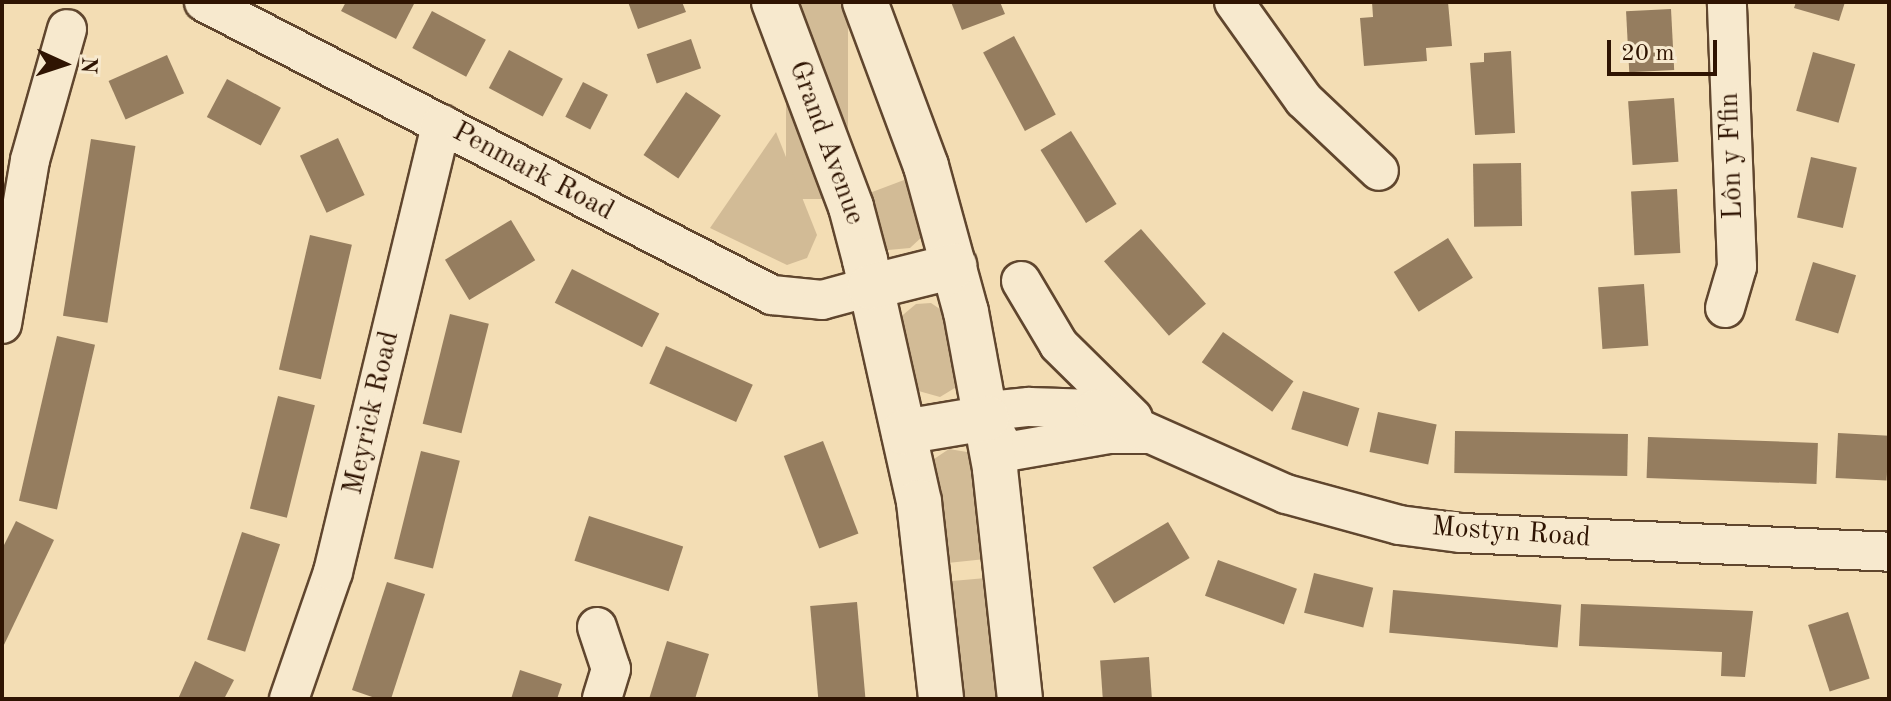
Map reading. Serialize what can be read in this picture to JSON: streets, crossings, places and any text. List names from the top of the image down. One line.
{"streets":{"street":["Grand Avenue","Lôn y Ffin","Penmark Road","Meyrick Road","Mostyn Road"]},"crossings":[["Grand Avenue","Penmark Road"],["Penmark Road","Meyrick Road"]],"scale_bar":"20 m","north":"right"}
